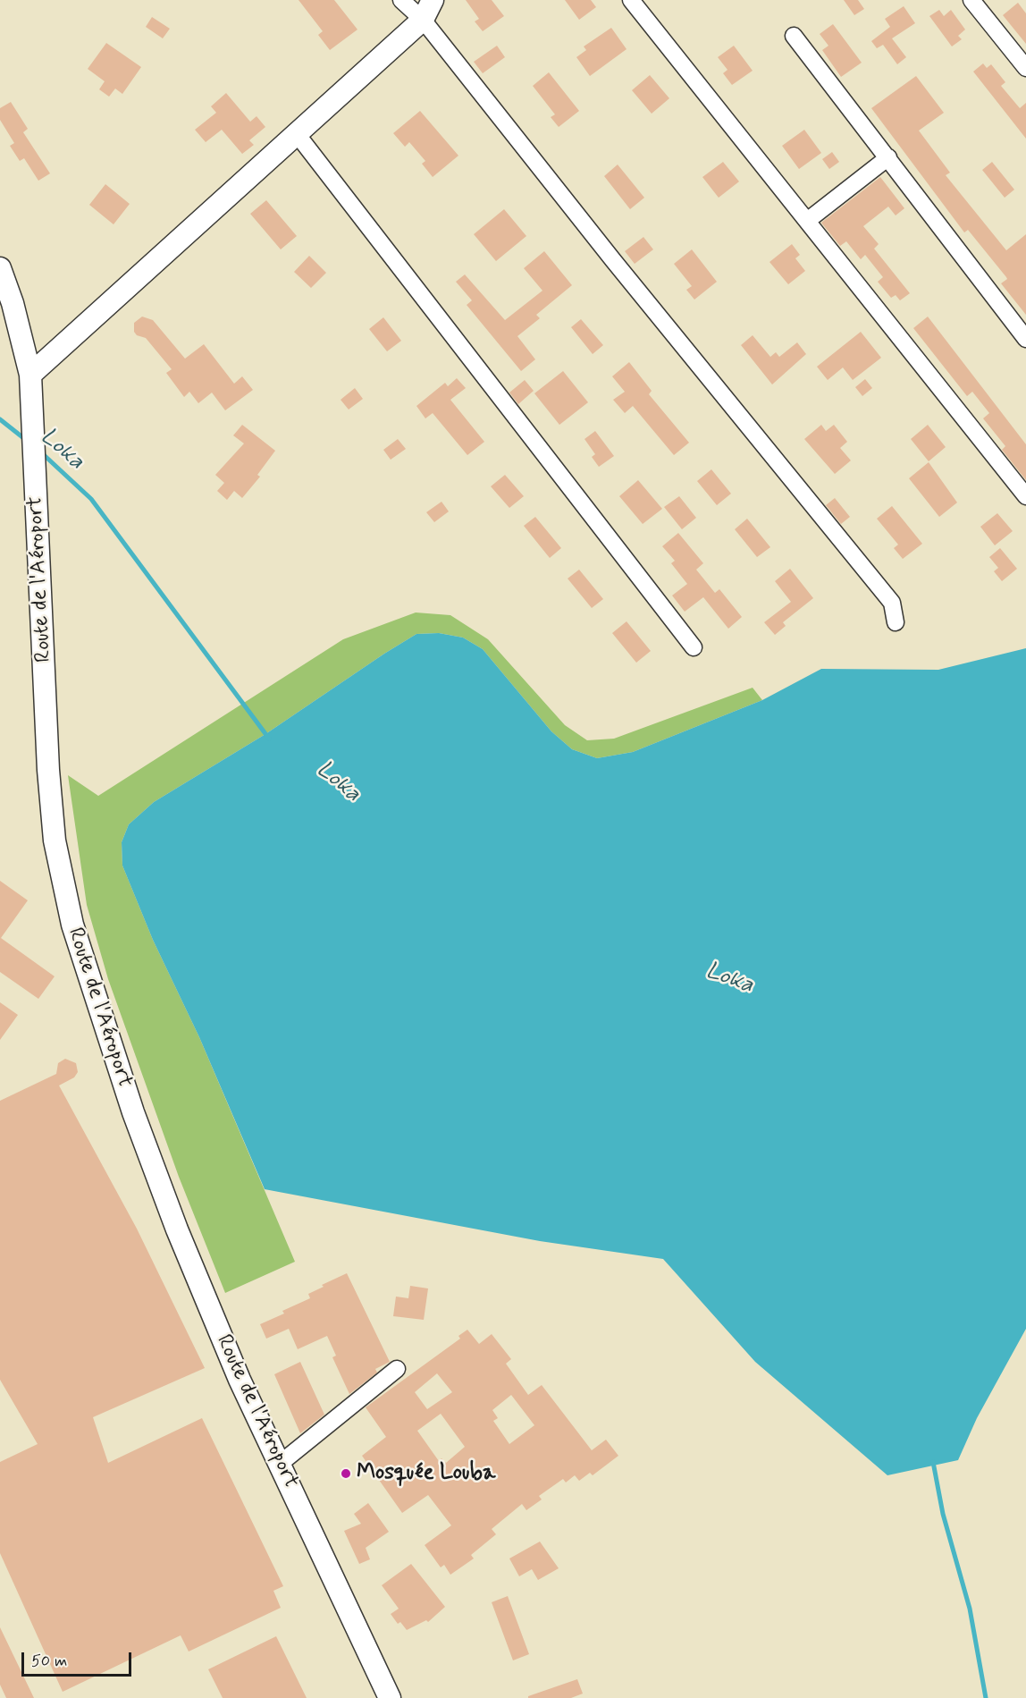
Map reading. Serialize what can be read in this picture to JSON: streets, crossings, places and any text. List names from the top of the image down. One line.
{"streets":{"main road":["Route de l'Aéroport"]},"water":["Loka"],"places":["Mosquée Louba"],"scale_bar":"50 m"}
